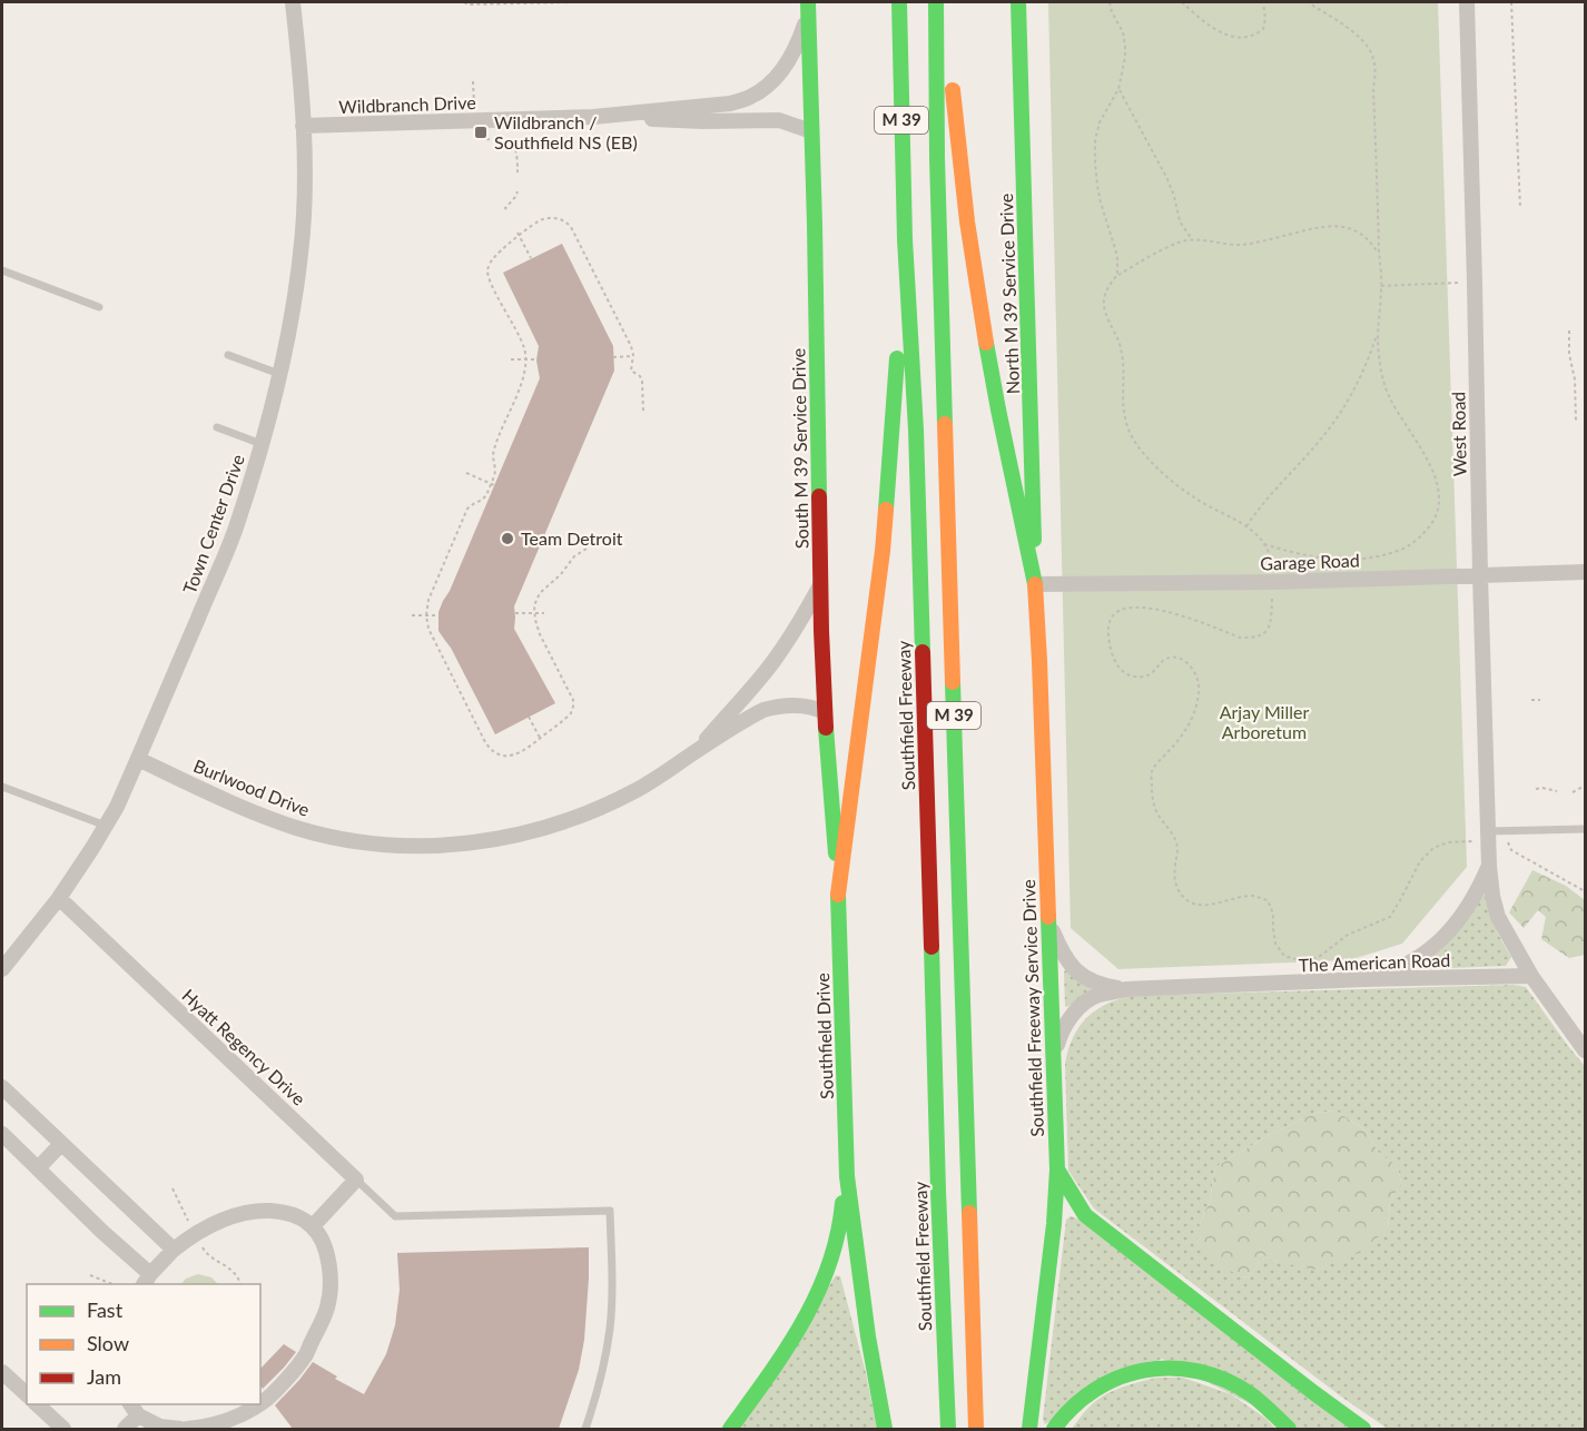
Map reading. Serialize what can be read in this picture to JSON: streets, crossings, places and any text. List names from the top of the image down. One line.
{"streets":{"main road":["M 39","North M 39 Service Drive","South M 39 Service Drive","Southfield Freeway","Southfield Freeway Service Drive","Southfield Drive"],"street":["Wildbranch Drive","West Road","Town Center Drive","Garage Road","Burlwood Drive","The American Road","Hyatt Regency Drive"]},"crossings":[["Wildbranch Drive","South M 39 Service Drive"],["Wildbranch Drive","Town Center Drive"],["North M 39 Service Drive","Garage Road"],["North M 39 Service Drive","Southfield Freeway Service Drive"],["West Road","Garage Road"],["West Road","The American Road"],["South M 39 Service Drive","Burlwood Drive"],["South M 39 Service Drive","Southfield Drive"],["Town Center Drive","Burlwood Drive"],["Town Center Drive","Hyatt Regency Drive"],["Garage Road","Southfield Freeway Service Drive"],["The American Road","Southfield Freeway Service Drive"]],"parks":["Arjay Miller Arboretum"],"places":{"transit":["Wildbranch / Southfield NS (EB)"],"other":["Team Detroit"]},"legend":["Fast","Slow","Jam"]}
